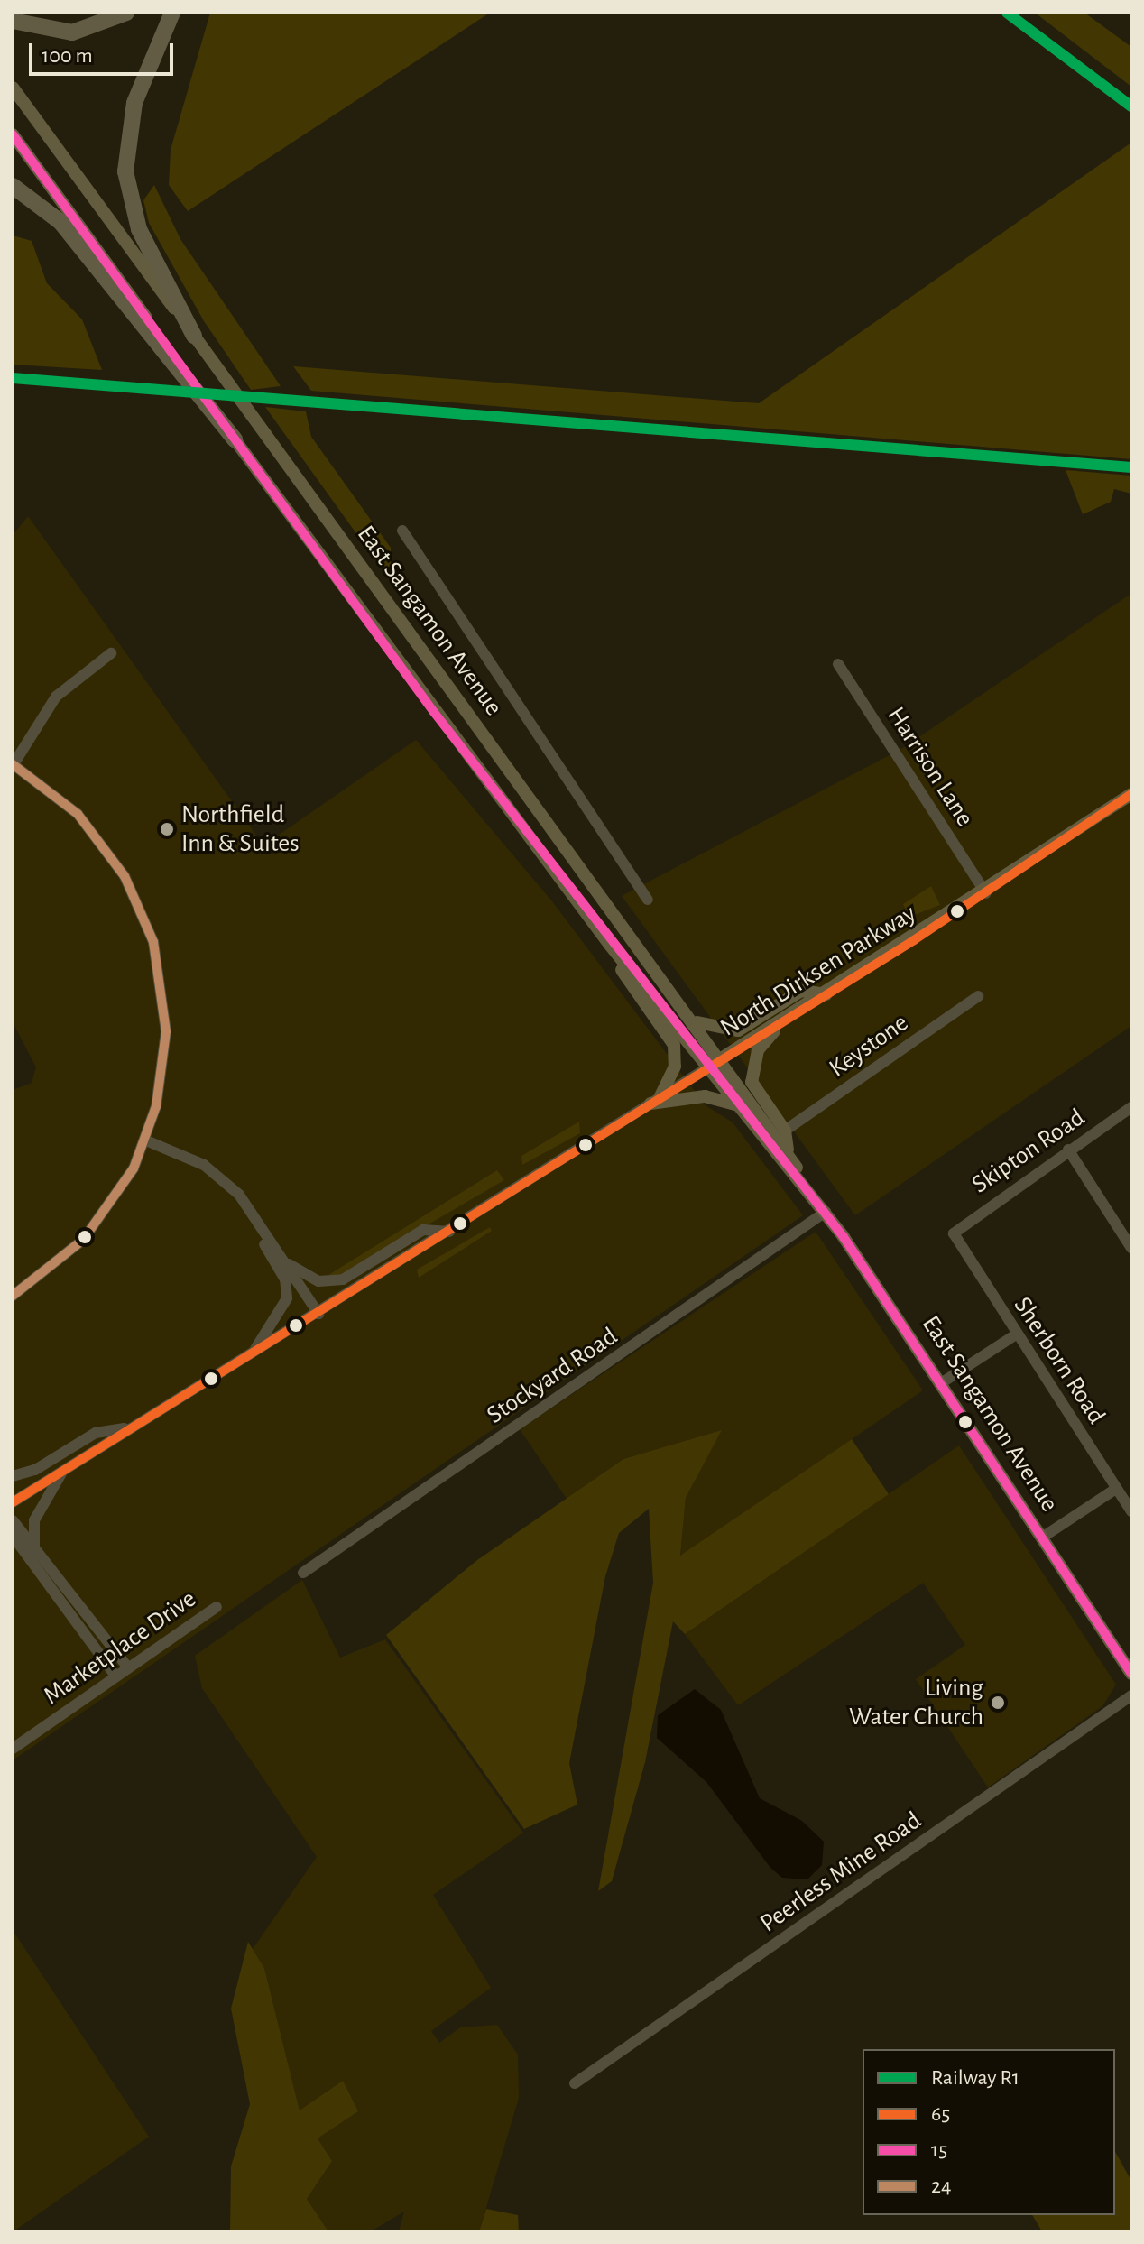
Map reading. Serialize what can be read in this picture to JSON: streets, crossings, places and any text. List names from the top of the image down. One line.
{"streets":{"main road":["East Sangamon Avenue","North Dirksen Parkway"],"street":["Harrison Lane","Keystone","Skipton Road","Sherborn Road","Stockyard Road","Marketplace Drive","Peerless Mine Road"]},"crossings":[["East Sangamon Avenue","North Dirksen Parkway"],["East Sangamon Avenue","Stockyard Road"],["Harrison Lane","North Dirksen Parkway"],["Skipton Road","Sherborn Road"]],"places":["Northfield Inn & Suites","Living Water Church"],"lines":["rail line R1","transit line 15","transit line 24","transit line 65"],"legend":["Railway R1","65","15","24"],"scale_bar":"100 m"}
